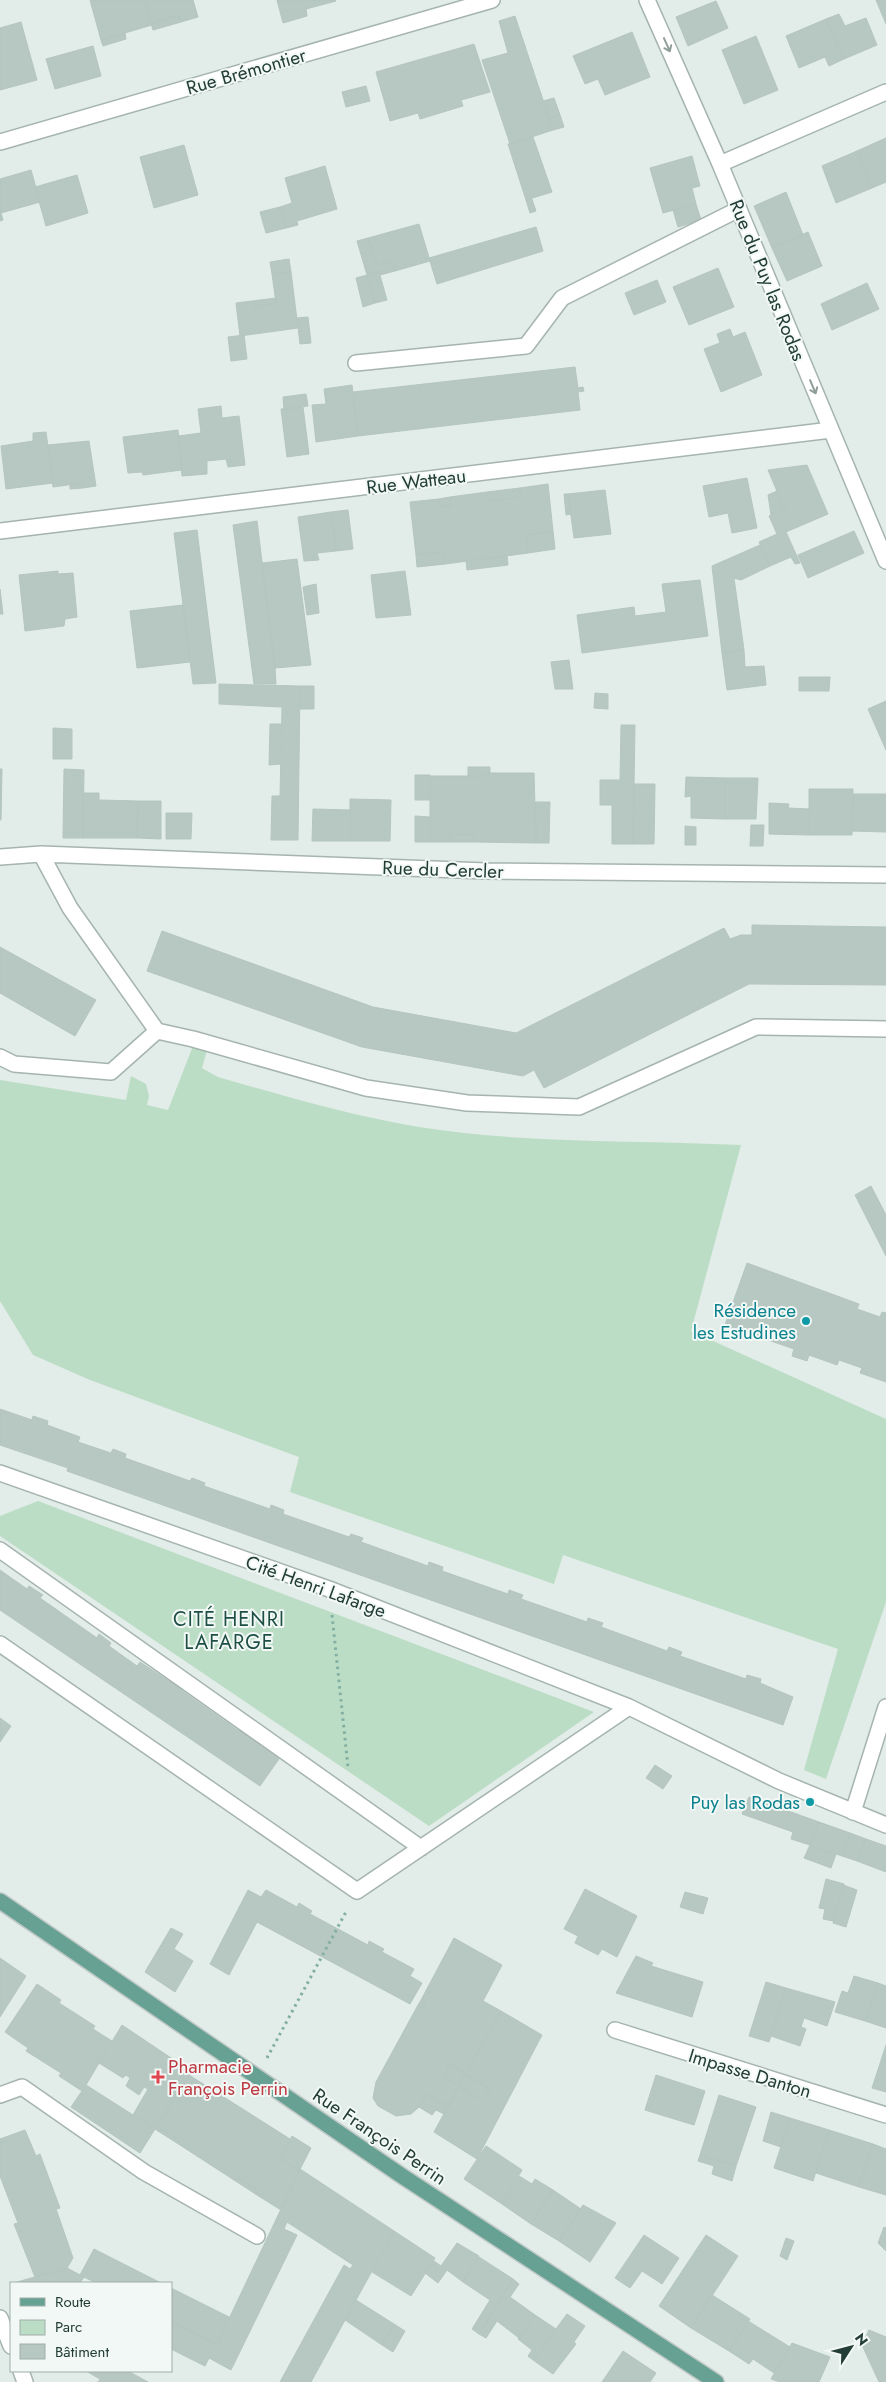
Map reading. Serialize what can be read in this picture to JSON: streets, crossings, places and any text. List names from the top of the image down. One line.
{"streets":{"main road":["Rue François Perrin"],"street":["Rue Brémontier","Rue du Puy las Rodas","Rue Watteau","Rue du Cercler","Cité Henri Lafarge","Impasse Danton"]},"crossings":[["Rue du Puy las Rodas","Rue Watteau"]],"one_way":["Rue du Puy las Rodas"],"districts":["CITÉ HENRI LAFARGE"],"places":{"other":["Résidence les Estudines","Puy las Rodas"],"health":["Pharmacie François Perrin"]},"legend":["Route","Parc","Bâtiment"],"north":"top right"}
